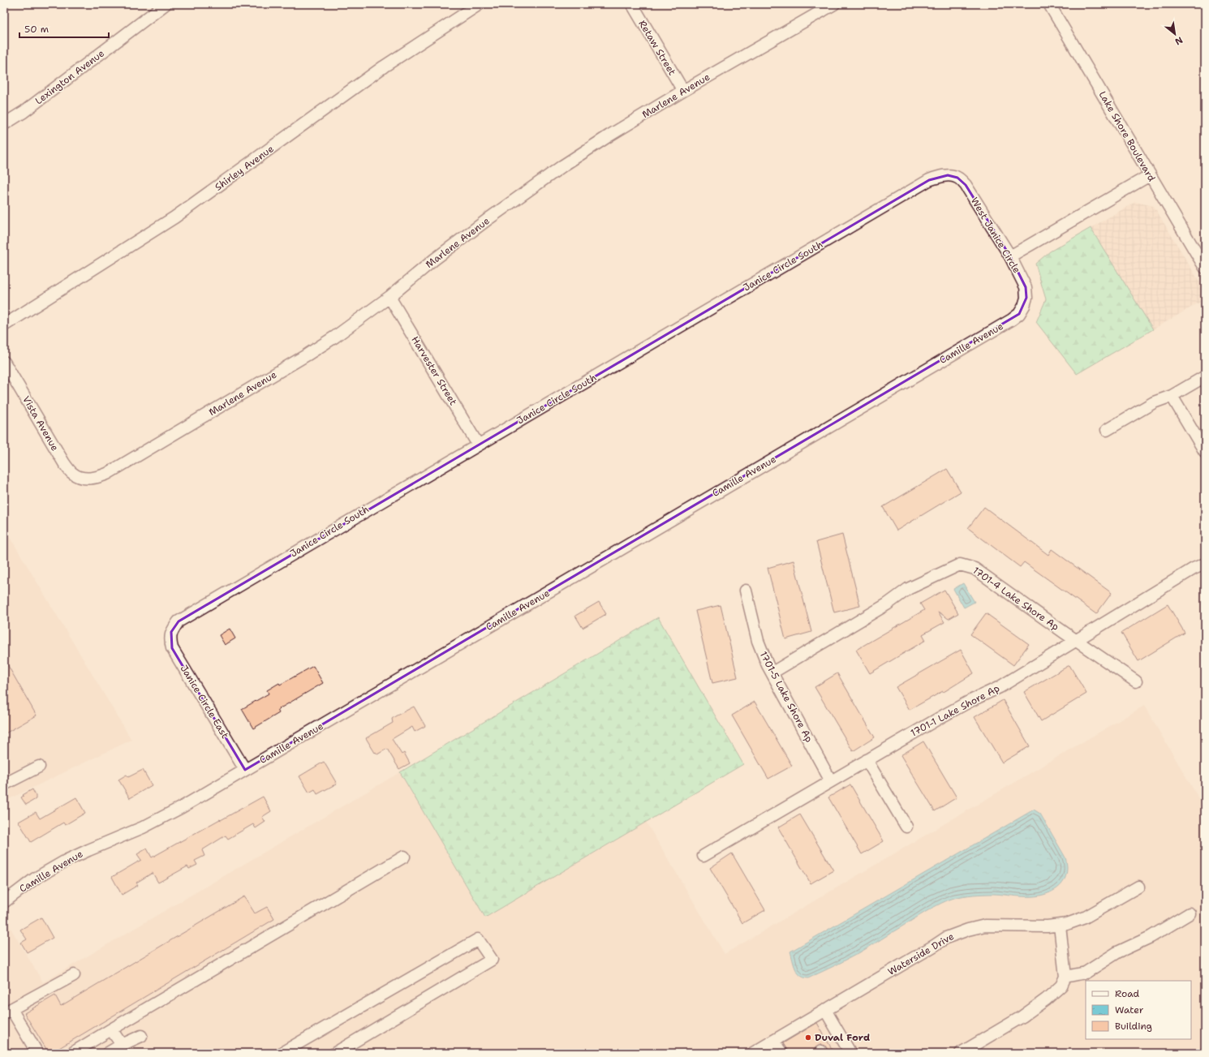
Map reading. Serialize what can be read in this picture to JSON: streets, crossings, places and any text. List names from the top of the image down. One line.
{"streets":{"street":["Retaw Street","Lexington Avenue","Marlene Avenue","Lake Shore Boulevard","Shirley Avenue","West Janice Circle","Janice Circle South","Camille Avenue","Harvester Street","Vista Avenue","1701-4 Lake Shore Ap","1701-5 Lake Shore Ap","Janice Circle East","1701-1 Lake Shore Ap","Waterside Drive"]},"crossings":[["Retaw Street","Marlene Avenue"],["Marlene Avenue","Harvester Street"],["Marlene Avenue","Vista Avenue"],["West Janice Circle","Janice Circle South"],["West Janice Circle","Camille Avenue"],["Janice Circle South","Harvester Street"],["Janice Circle South","Janice Circle East"],["Camille Avenue","Janice Circle East"],["1701-4 Lake Shore Ap","1701-5 Lake Shore Ap"],["1701-4 Lake Shore Ap","1701-1 Lake Shore Ap"],["1701-5 Lake Shore Ap","1701-1 Lake Shore Ap"]],"places":["Duval Ford"],"legend":["Road","Water","Building"],"scale_bar":"50 m","north":"bottom right"}
